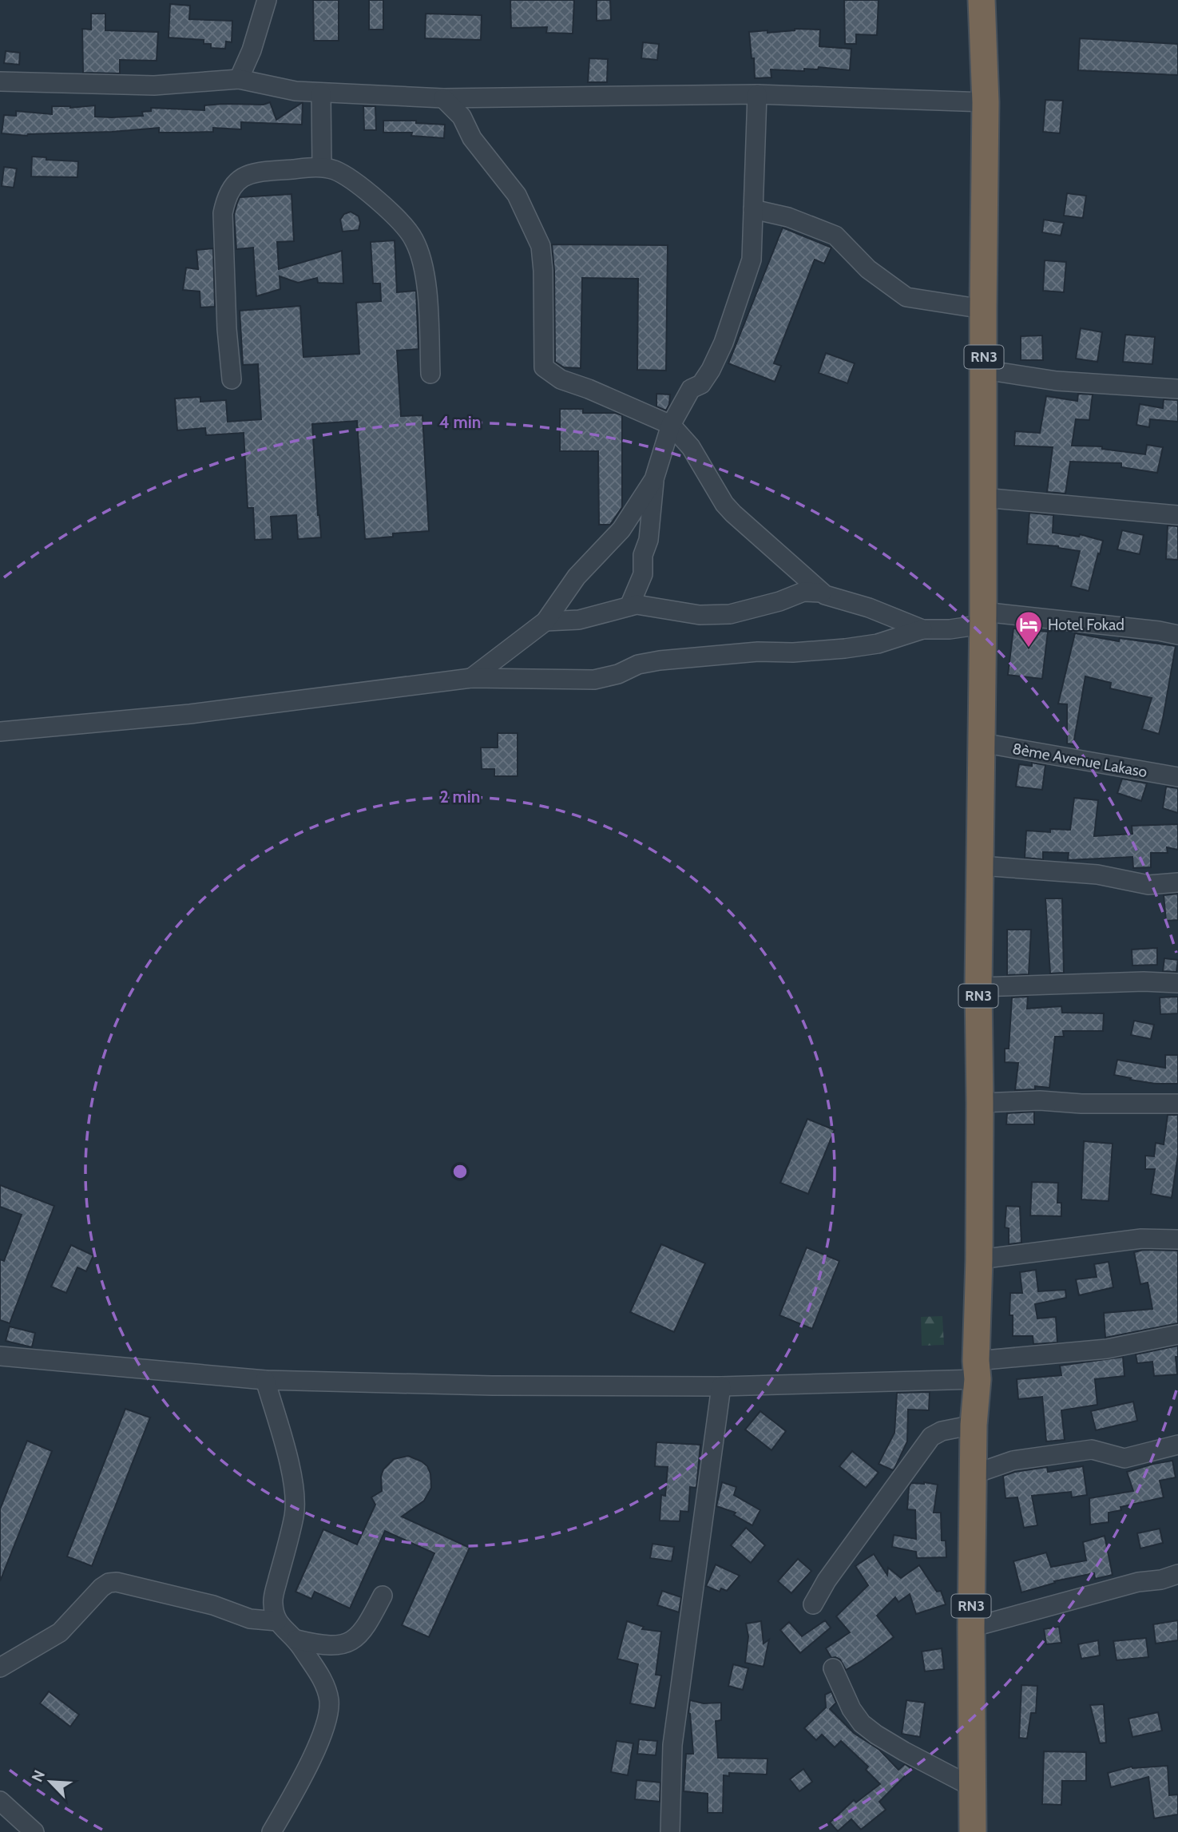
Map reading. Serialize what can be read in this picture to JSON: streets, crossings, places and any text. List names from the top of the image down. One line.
{"streets":{"highway":["RN3"],"street":["8ème Avenue Lakaso"]},"crossings":[["RN3","8ème Avenue Lakaso"]],"places":{"hotel":["Hotel Fokad"]},"north":"top left","rings":["4 min","2 min"]}
